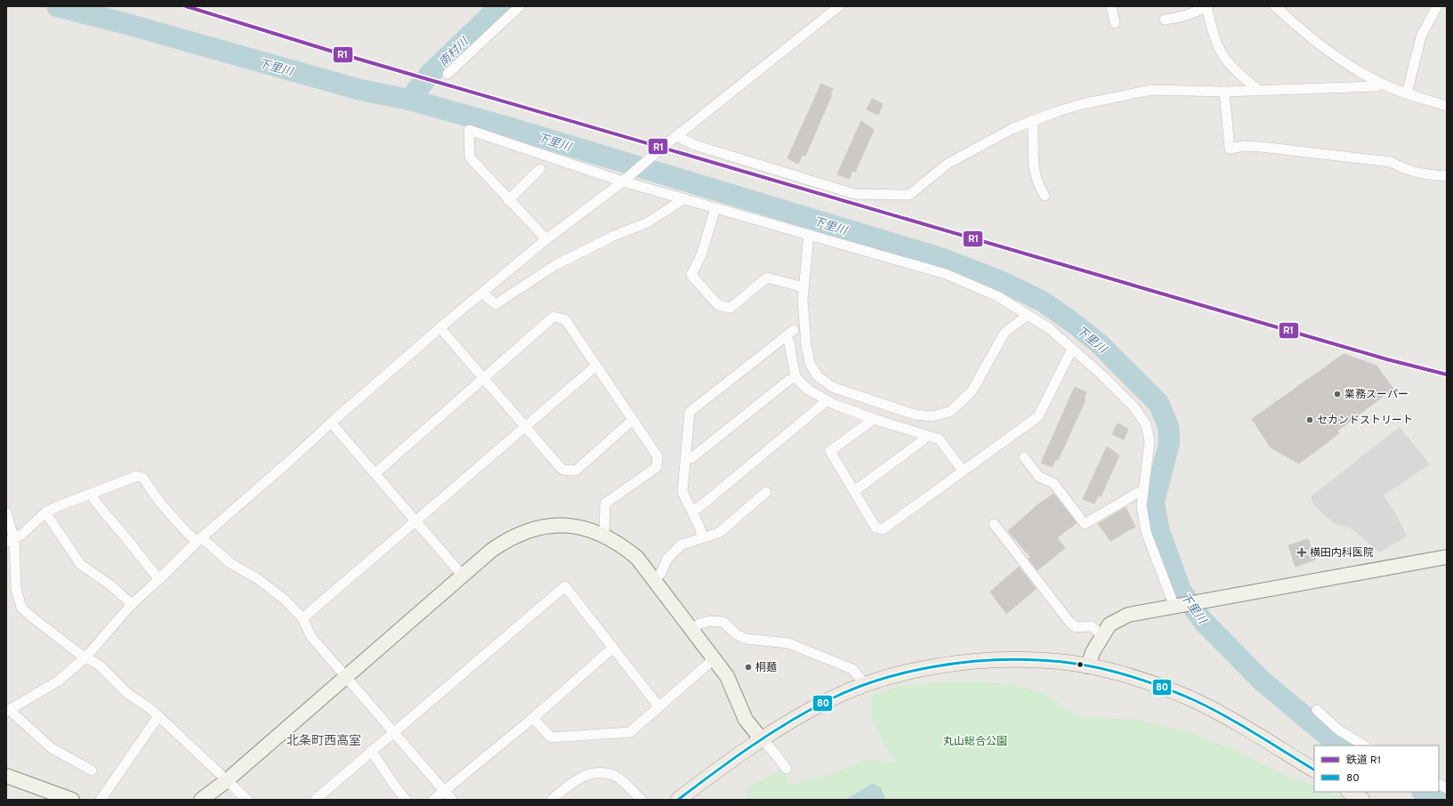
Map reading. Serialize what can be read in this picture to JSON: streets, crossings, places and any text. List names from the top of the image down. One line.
{"districts":["北条町西高室"],"water":["南村川","下里川"],"parks":["丸山総合公園"],"places":{"other":["業務スーパー","セカンドストリート","桐麺"],"health":["横田内科医院"]},"lines":["rail line R1","transit line 80"],"legend":["鉄道 R1","80"]}
